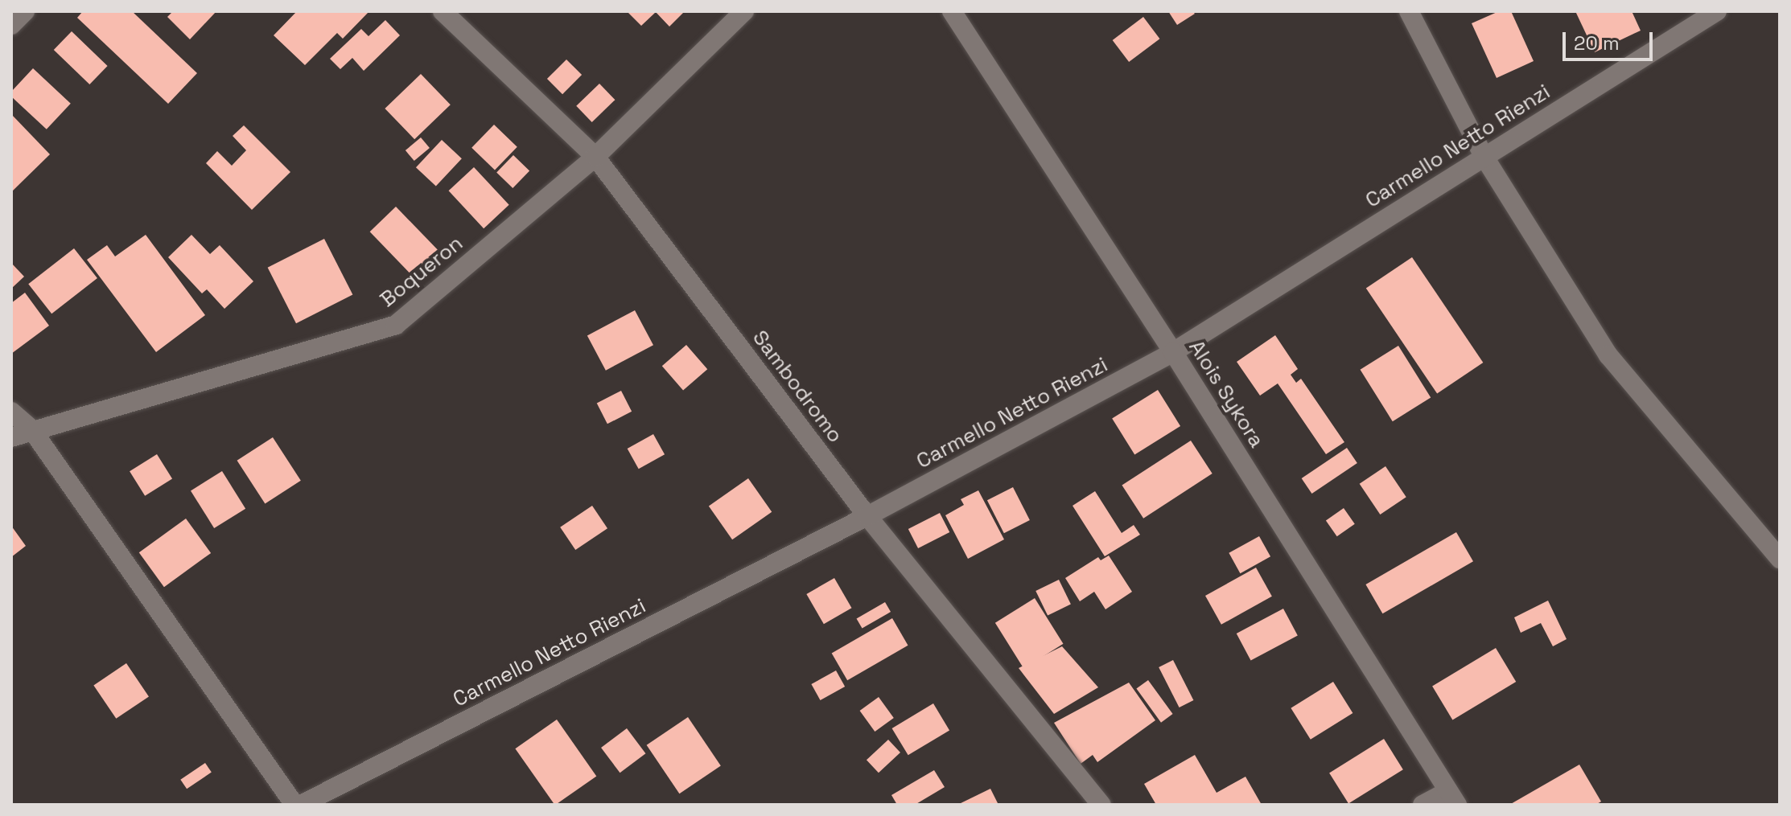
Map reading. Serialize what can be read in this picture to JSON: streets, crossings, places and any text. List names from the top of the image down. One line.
{"streets":{"street":["Carmello Netto Rienzi","Boqueron","Sambodromo","Alois Sykora"]},"crossings":[["Carmello Netto Rienzi","Sambodromo"],["Carmello Netto Rienzi","Alois Sykora"],["Boqueron","Sambodromo"]],"scale_bar":"20 m"}
